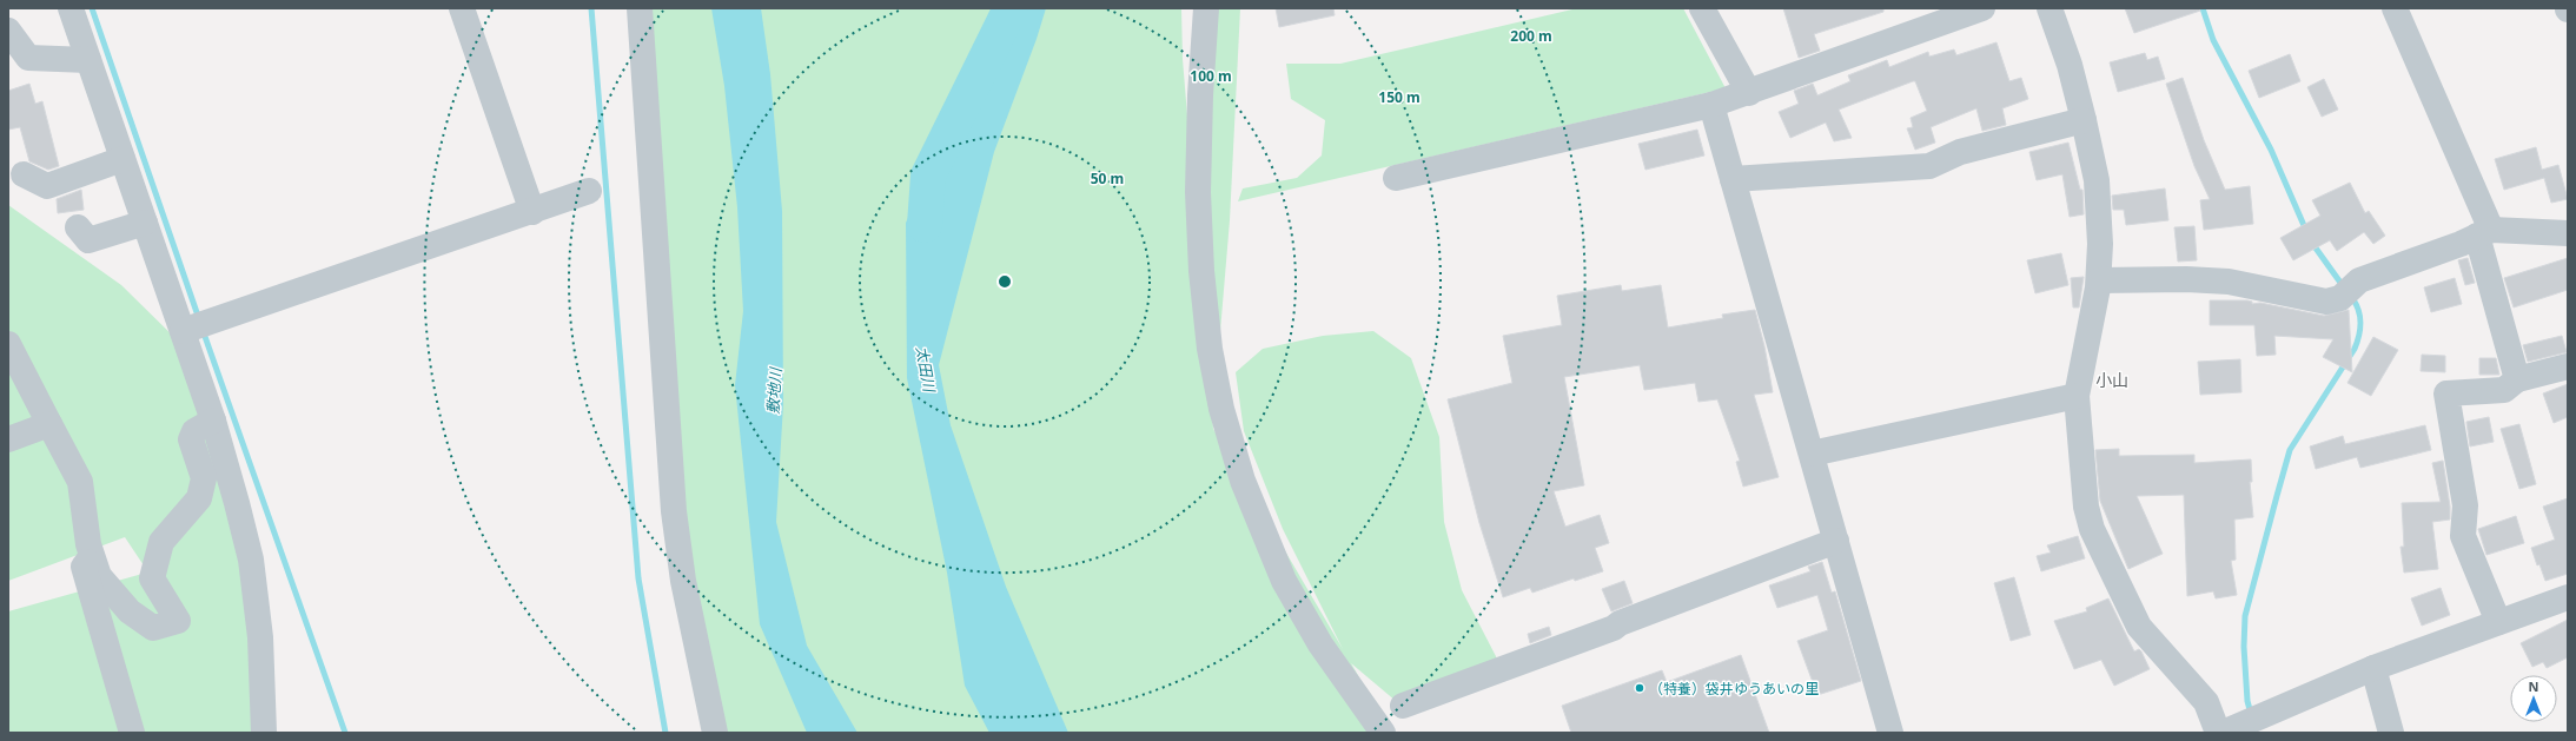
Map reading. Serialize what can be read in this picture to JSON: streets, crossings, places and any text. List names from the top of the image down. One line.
{"districts":["小山"],"water":["太田川","敷地川"],"places":["（特養）袋井ゆうあいの里"],"north":"top","rings":["200 m","100 m","150 m","50 m"]}
